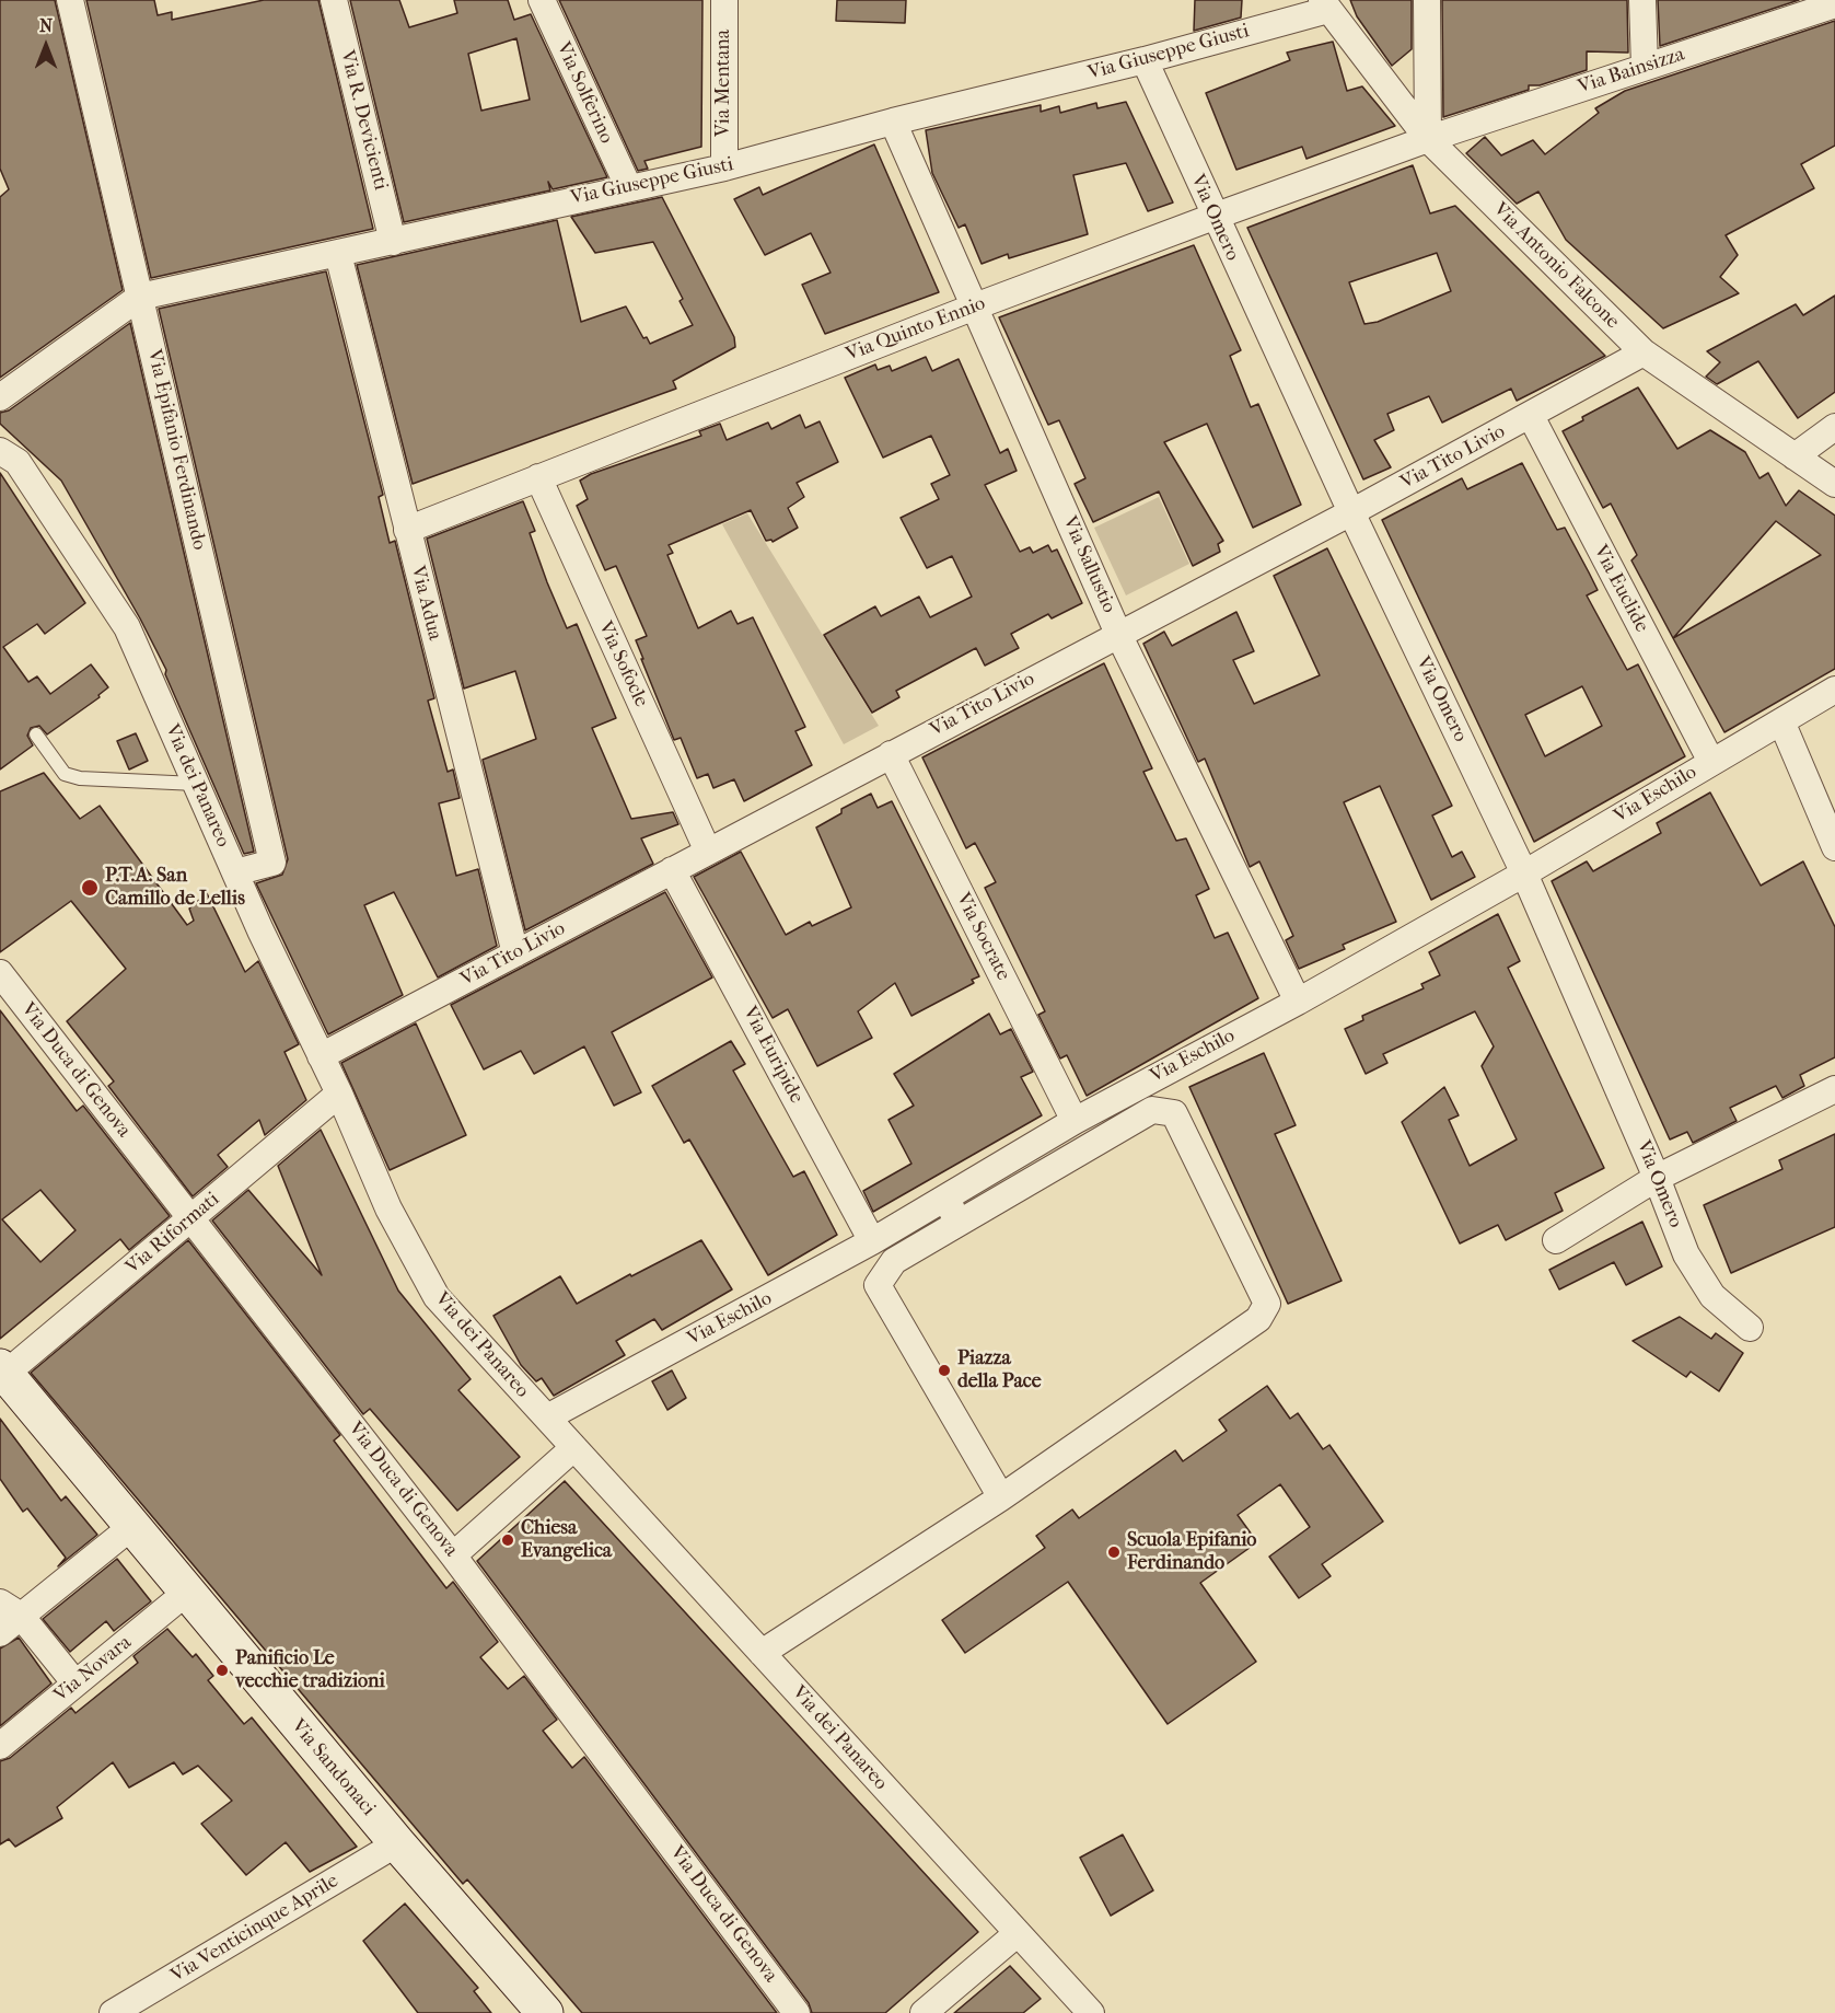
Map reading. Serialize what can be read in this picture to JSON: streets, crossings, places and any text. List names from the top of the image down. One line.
{"streets":{"main road":["Via Sandonaci"],"street":["Via Giuseppe Giusti","Via Bainsizza","Via Mentana","Via Solferino","Via R. Devicienti","Via Omero","Via Antonio Falcone","Via Quinto Ennio","Via Epifanio Ferdinando","Via Tito Livio","Via Sallustio","Via Euclide","Via Adua","Via Sofocle","Via dei Panareo","Via Eschilo","Via Socrate","Via Euripide","Via Duca di Genova","Via Riformati","Via Novara","Via Venticinque Aprile"]},"crossings":[["Via Giuseppe Giusti","Via Mentana"],["Via Giuseppe Giusti","Via Solferino"],["Via Giuseppe Giusti","Via R. Devicienti"],["Via Giuseppe Giusti","Via Omero"],["Via Giuseppe Giusti","Via Antonio Falcone"],["Via Giuseppe Giusti","Via Epifanio Ferdinando"],["Via Giuseppe Giusti","Via Sallustio"],["Via Giuseppe Giusti","Via Adua"],["Via Bainsizza","Via Antonio Falcone"],["Via Bainsizza","Via Quinto Ennio"],["Via Omero","Via Quinto Ennio"],["Via Omero","Via Tito Livio"],["Via Omero","Via Eschilo"],["Via Antonio Falcone","Via Quinto Ennio"],["Via Antonio Falcone","Via Tito Livio"],["Via Quinto Ennio","Via Sallustio"],["Via Quinto Ennio","Via Adua"],["Via Quinto Ennio","Via Sofocle"],["Via Epifanio Ferdinando","Via dei Panareo"],["Via Tito Livio","Via Sallustio"],["Via Tito Livio","Via Euclide"],["Via Tito Livio","Via Adua"],["Via Tito Livio","Via Sofocle"],["Via Tito Livio","Via dei Panareo"],["Via Tito Livio","Via Socrate"],["Via Tito Livio","Via Euripide"],["Via Sallustio","Via Eschilo"],["Via Euclide","Via Eschilo"],["Via dei Panareo","Via Eschilo"],["Via dei Panareo","Via Riformati"],["Via Eschilo","Via Socrate"],["Via Eschilo","Via Euripide"],["Via Duca di Genova","Via Riformati"],["Via Riformati","Via Sandonaci"],["Via Novara","Via Sandonaci"],["Via Sandonaci","Via Venticinque Aprile"]],"places":["P.T.A. San Camillo de Lellis","Piazza della Pace","Chiesa Evangelica","Scuola Epifanio Ferdinando","Panificio Le vecchie tradizioni"],"north":"top"}
